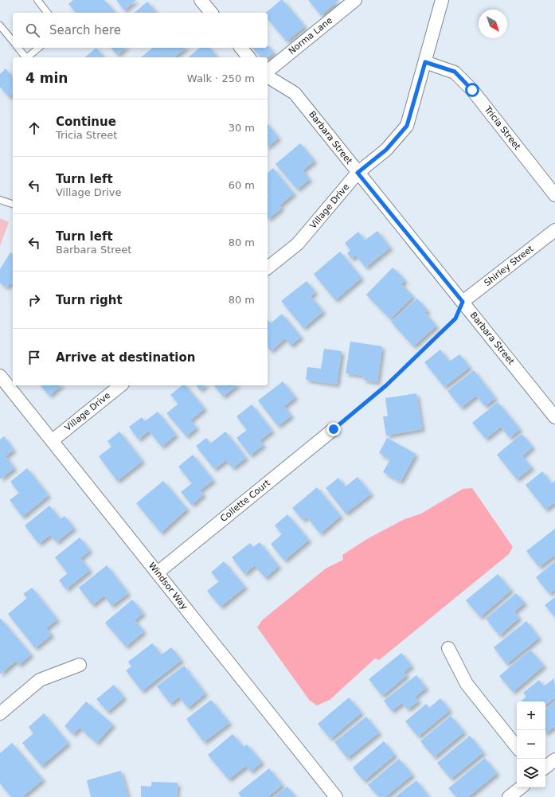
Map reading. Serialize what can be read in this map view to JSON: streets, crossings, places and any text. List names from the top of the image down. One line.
{"streets":{"street":["Norma Lane","Tricia Street","Barbara Street","Village Drive","Shirley Street","Collette Court","Windsor Way"]},"crossings":[["Tricia Street","Village Drive"],["Barbara Street","Village Drive"],["Barbara Street","Shirley Street"],["Village Drive","Windsor Way"],["Collette Court","Windsor Way"]],"north":"bottom right","page":{"search":"Search here","heading":["4 min","Walk · 250 m"],"list":[["Continue","Tricia Street","30 m"],["Turn left","Village Drive","60 m"],["Turn left","Barbara Street","80 m"],["Turn right","80 m"],"Arrive at destination"],"map_buttons":["+","−"]}}
